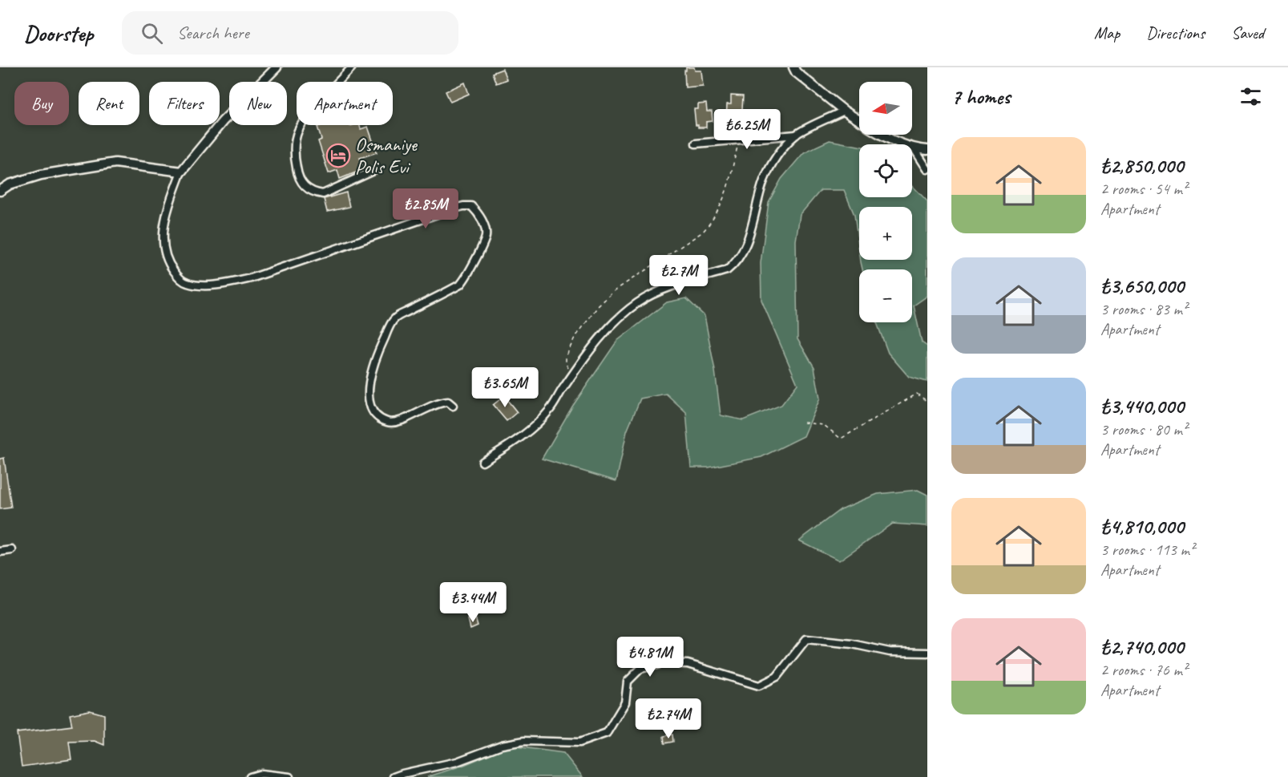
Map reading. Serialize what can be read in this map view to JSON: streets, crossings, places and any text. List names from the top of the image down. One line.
{"places":{"hotel":["Osmaniye Polis Evi"]},"north":"left","page":{"header":"Doorstep","search":"Search here","nav":["Map","Directions","Saved"],"heading":"7 homes","map_buttons":["+","−"],"chip":["Buy","Rent","Filters","New","Apartment"],"price":["₺6.25M","₺2.85M","₺2.7M","₺3.65M","₺3.44M","₺4.81M","₺2.74M"],"list":[{"name":"₺2,850,000","note":"2 rooms · 54 m² · Apartment"},{"name":"₺3,650,000","note":"3 rooms · 83 m² · Apartment"},{"name":"₺3,440,000","note":"3 rooms · 80 m² · Apartment"},{"name":"₺4,810,000","note":"3 rooms · 113 m² · Apartment"},{"name":"₺2,740,000","note":"2 rooms · 76 m² · Apartment"}]}}
